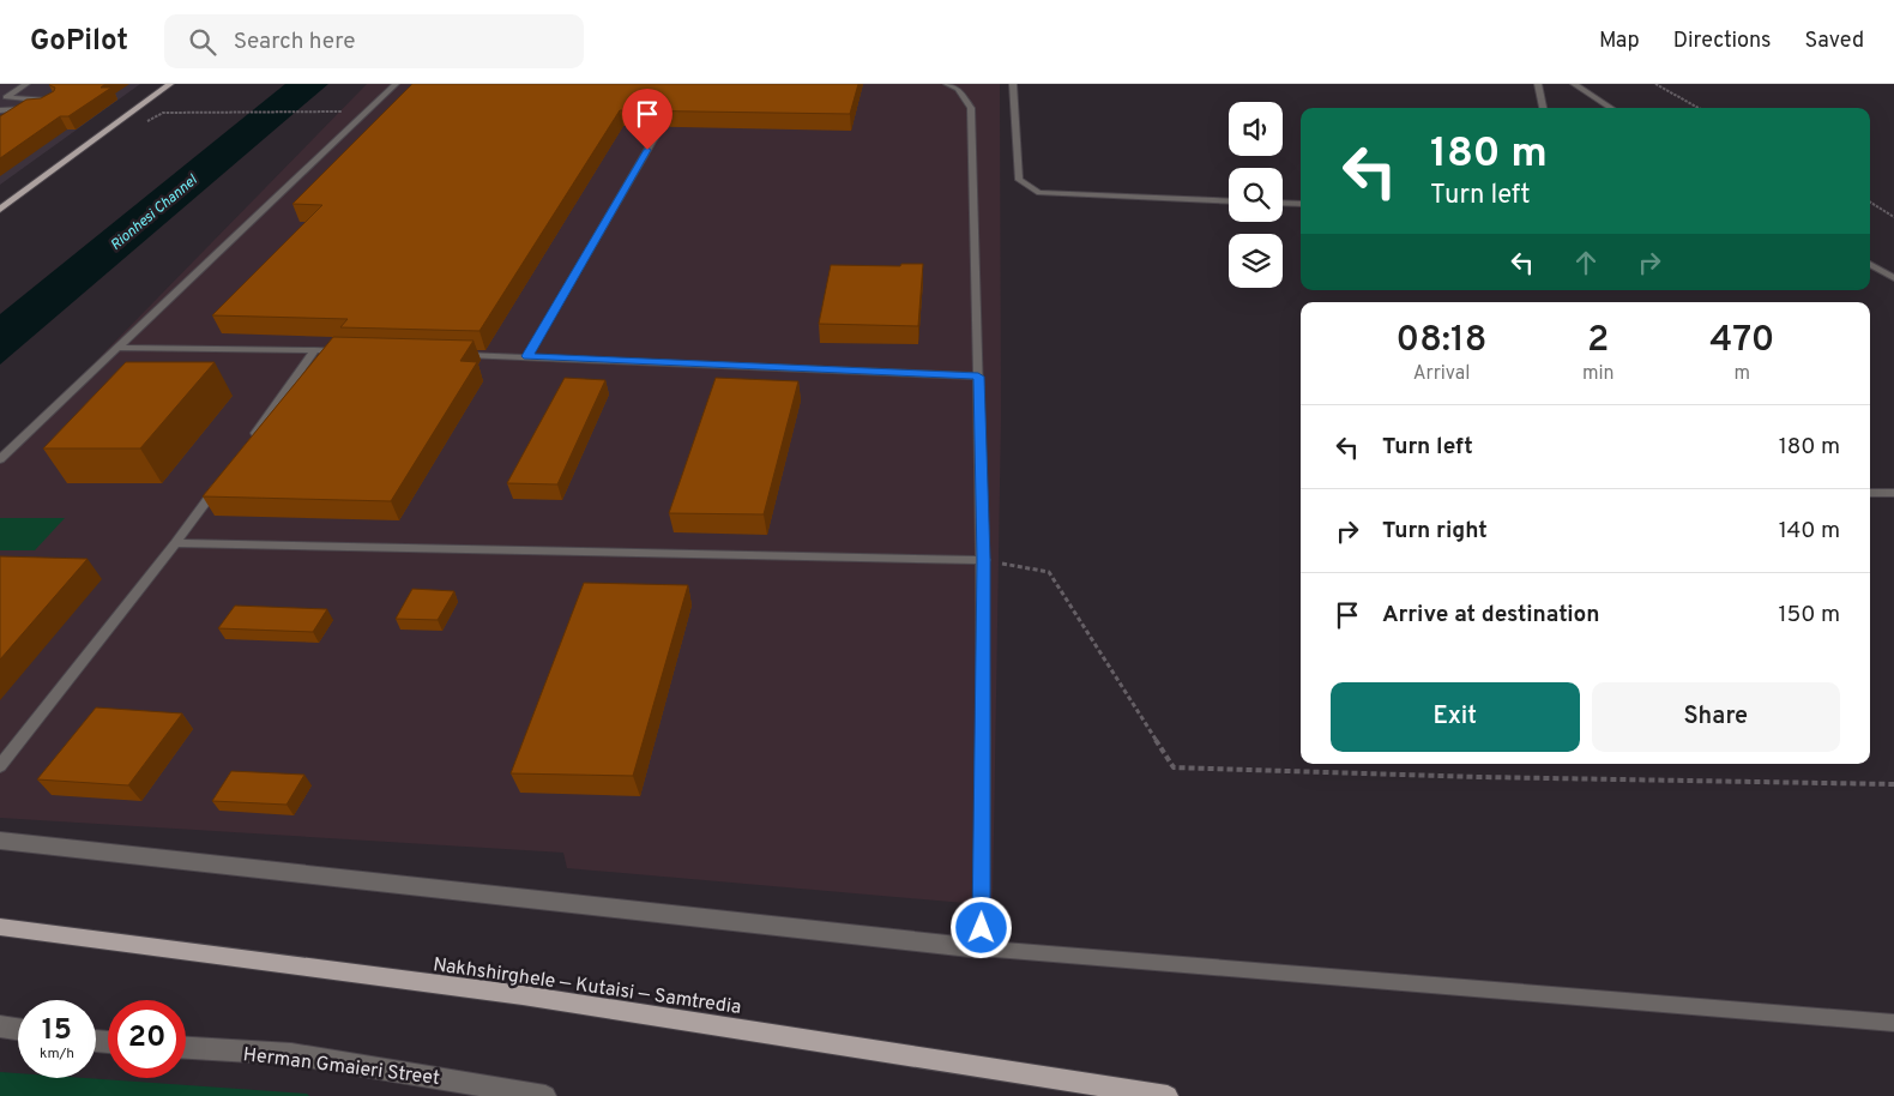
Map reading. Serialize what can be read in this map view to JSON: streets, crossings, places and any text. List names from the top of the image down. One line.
{"streets":{"main road":["Nakhshirghele — Kutaisi — Samtredia"],"street":["Herman Gmaieri Street"]},"water":["Rionhesi Channel"],"page":{"header":"GoPilot","search":"Search here","nav":["Map","Directions","Saved"],"turn":["180 m","Turn left"],"eta":["08:18","Arrival","2","min","470","m"],"list":[{"name":"Turn left","value":"180 m"},{"name":"Turn right","value":"140 m"},{"name":"Arrive at destination","value":"150 m"}],"buttons":["Exit","Share"],"speed":"15 km/h","limit":"20"}}
